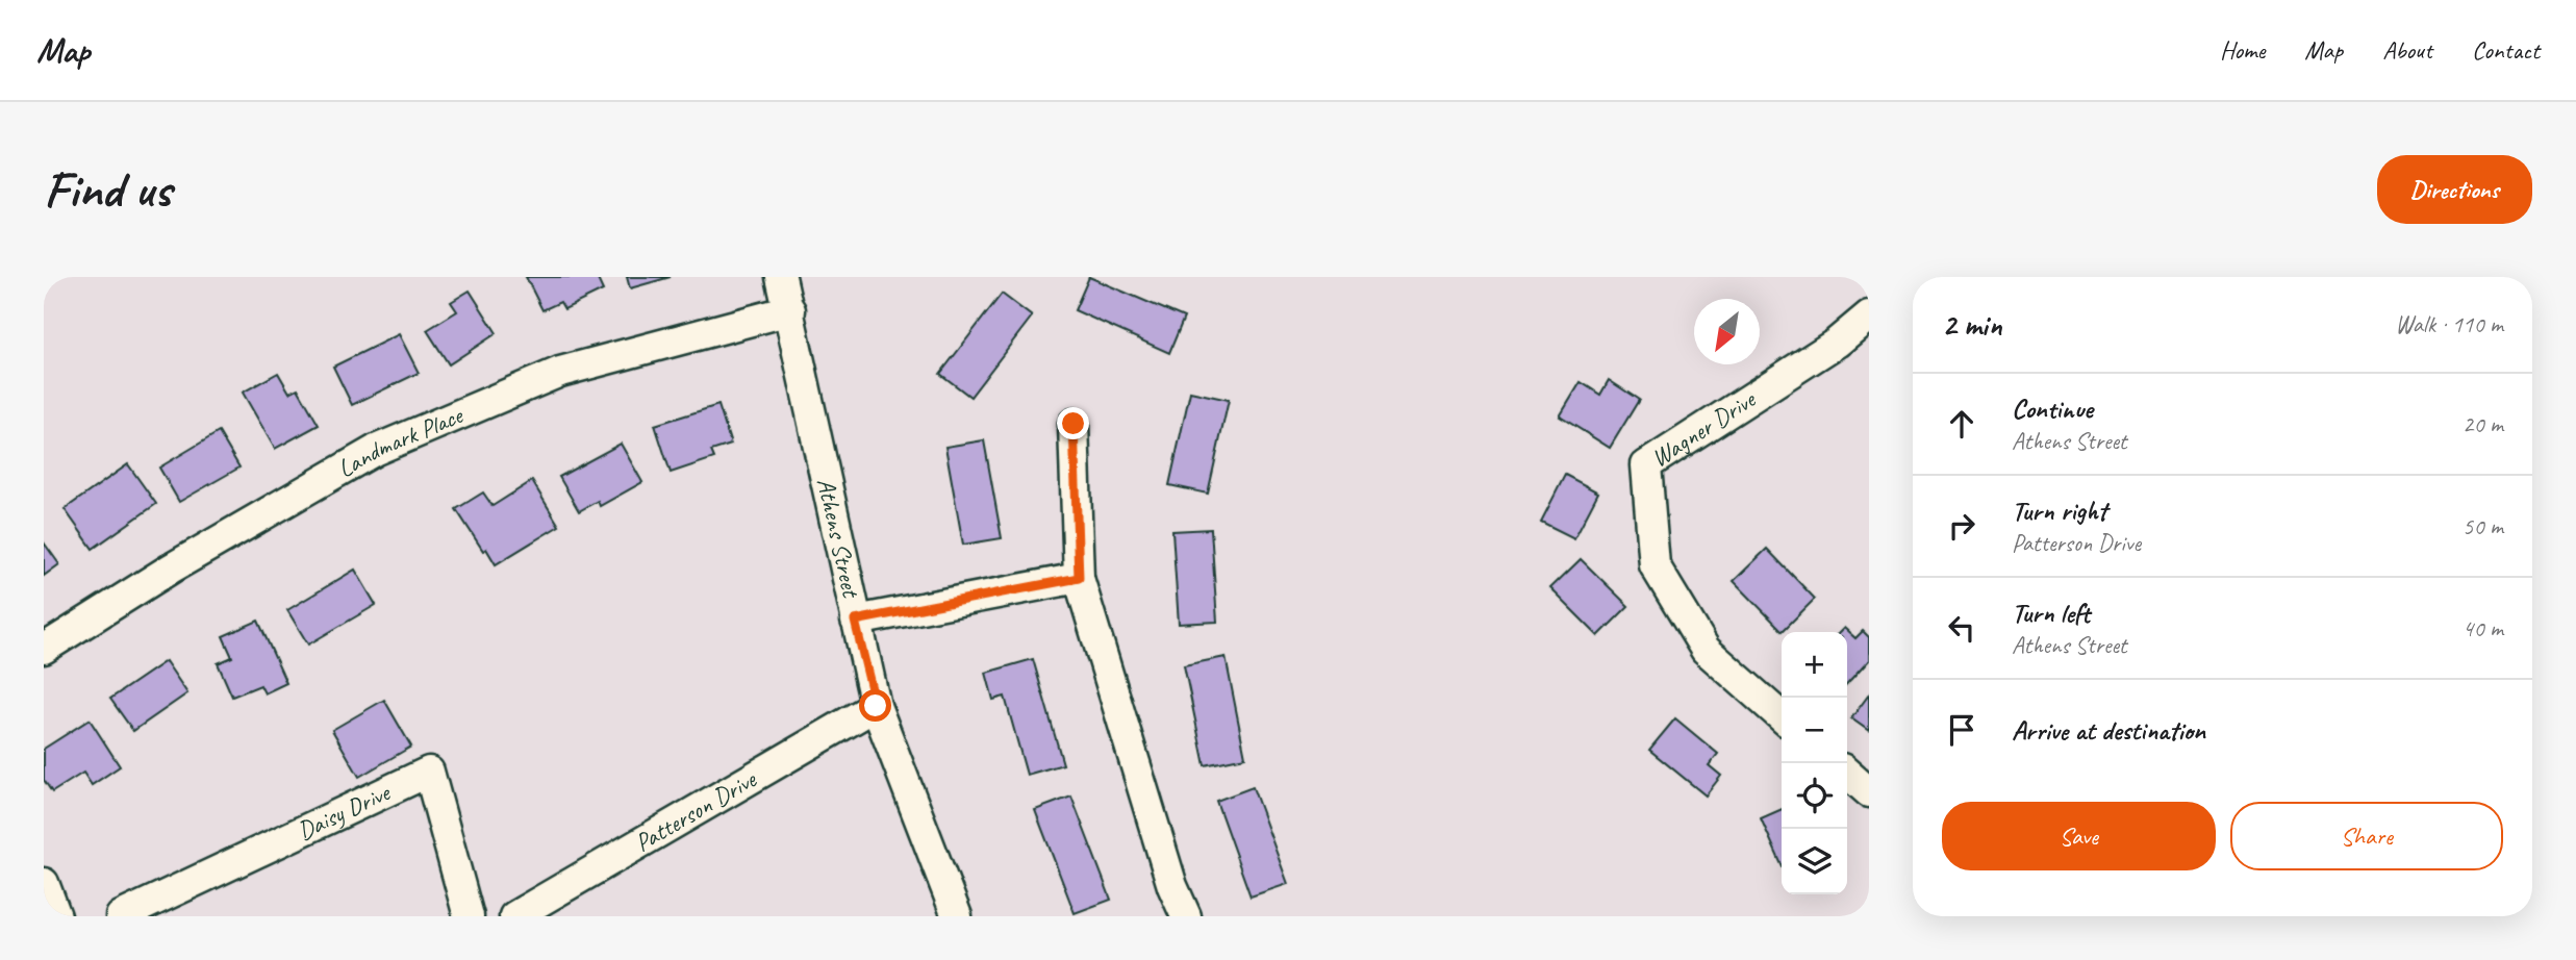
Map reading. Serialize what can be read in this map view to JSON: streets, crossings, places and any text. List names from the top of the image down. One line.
{"streets":{"street":["Wagner Drive","Landmark Place","Athens Street","Patterson Drive","Daisy Drive"]},"crossings":[["Landmark Place","Athens Street"],["Athens Street","Patterson Drive"]],"north":"bottom left","page":{"header":"Map","nav":["Home","Map","About","Contact"],"buttons":["Directions",["Save","Share"]],"title":"Find us","heading":["2 min","Walk · 110 m"],"list":[["Continue","Athens Street","20 m"],["Turn right","Patterson Drive","50 m"],["Turn left","Athens Street","40 m"],"Arrive at destination"],"map_buttons":["+","−"]}}
